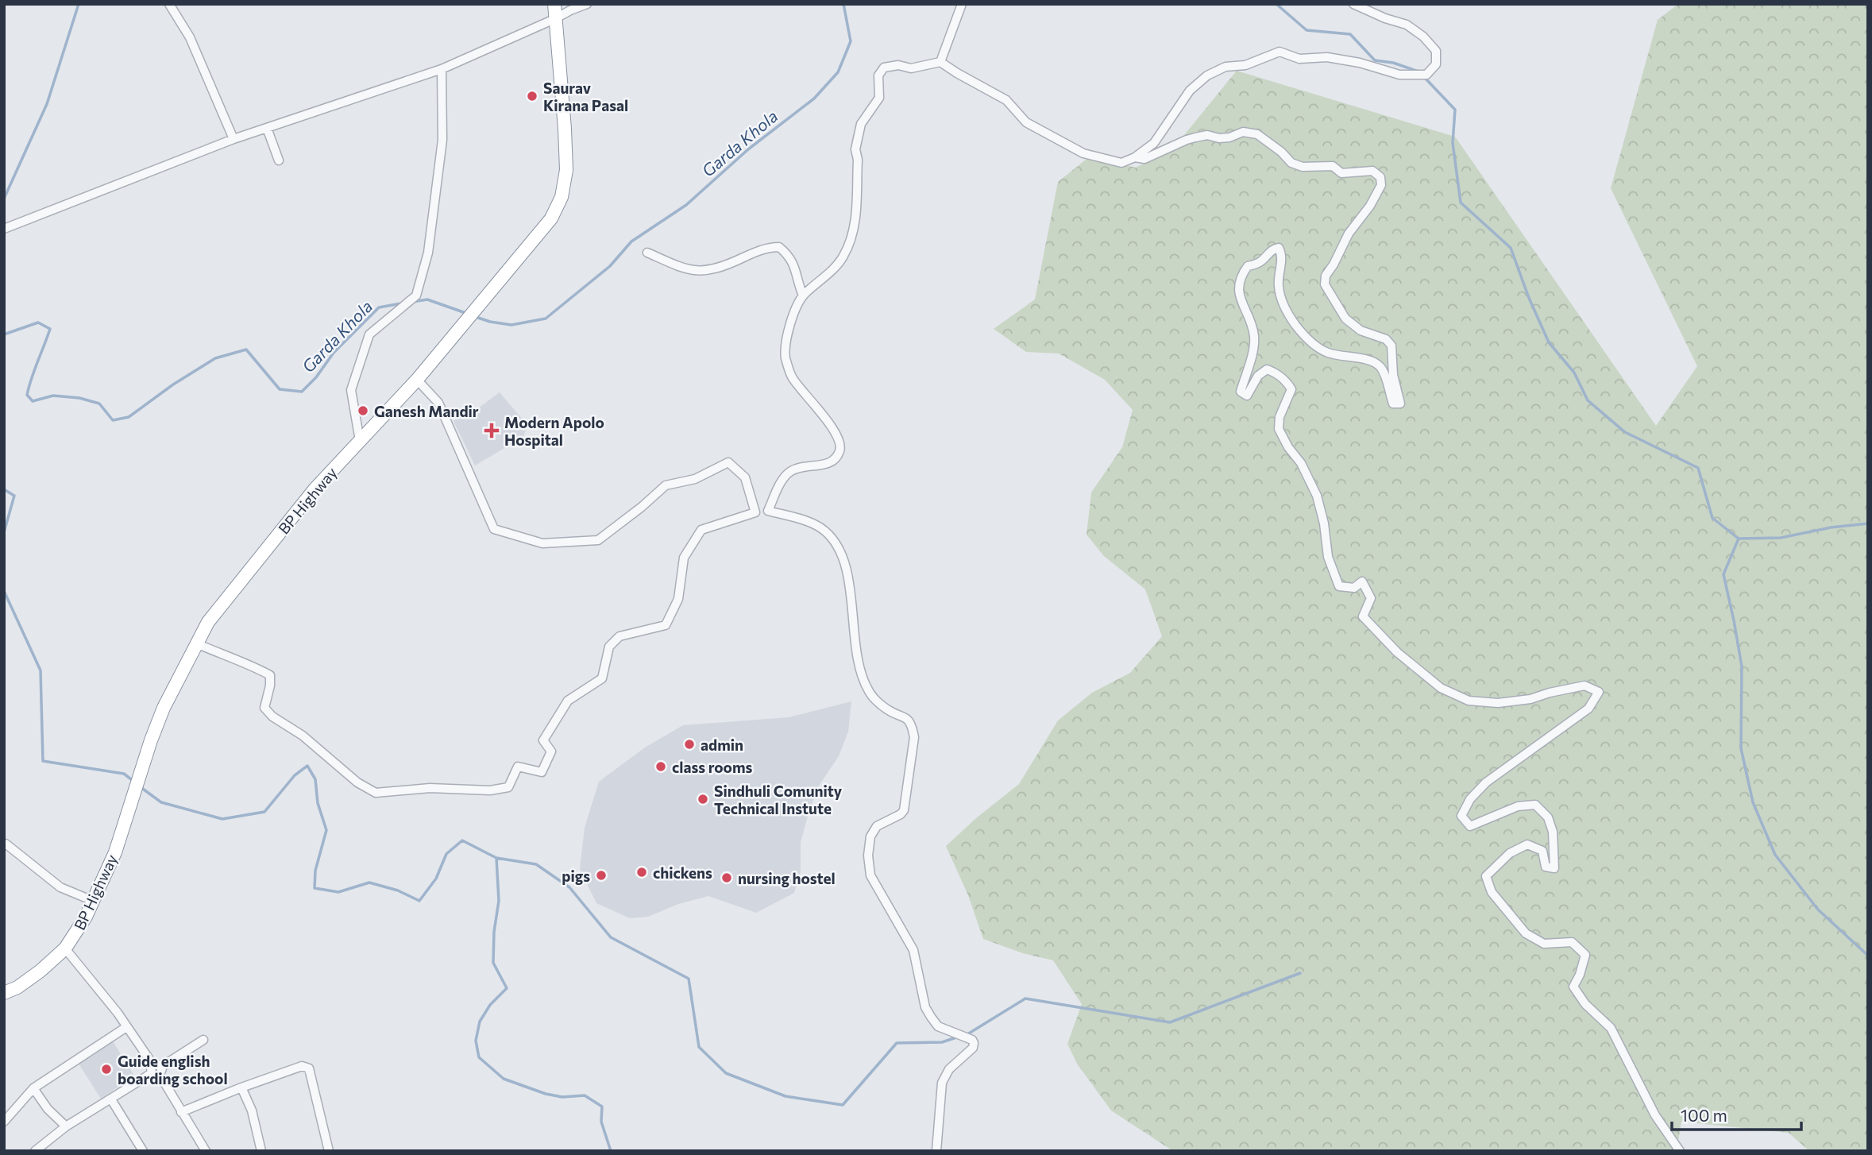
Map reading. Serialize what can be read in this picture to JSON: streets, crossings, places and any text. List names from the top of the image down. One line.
{"streets":{"highway":["BP Highway"]},"water":["Garda Khola"],"places":{"other":["Saurav Kirana Pasal","Ganesh Mandir","admin","class rooms","Sindhuli Comunity Technical Instute","chickens","pigs","nursing hostel","Guide english boarding school"],"health":["Modern Apolo Hospital"]},"scale_bar":"100 m"}
